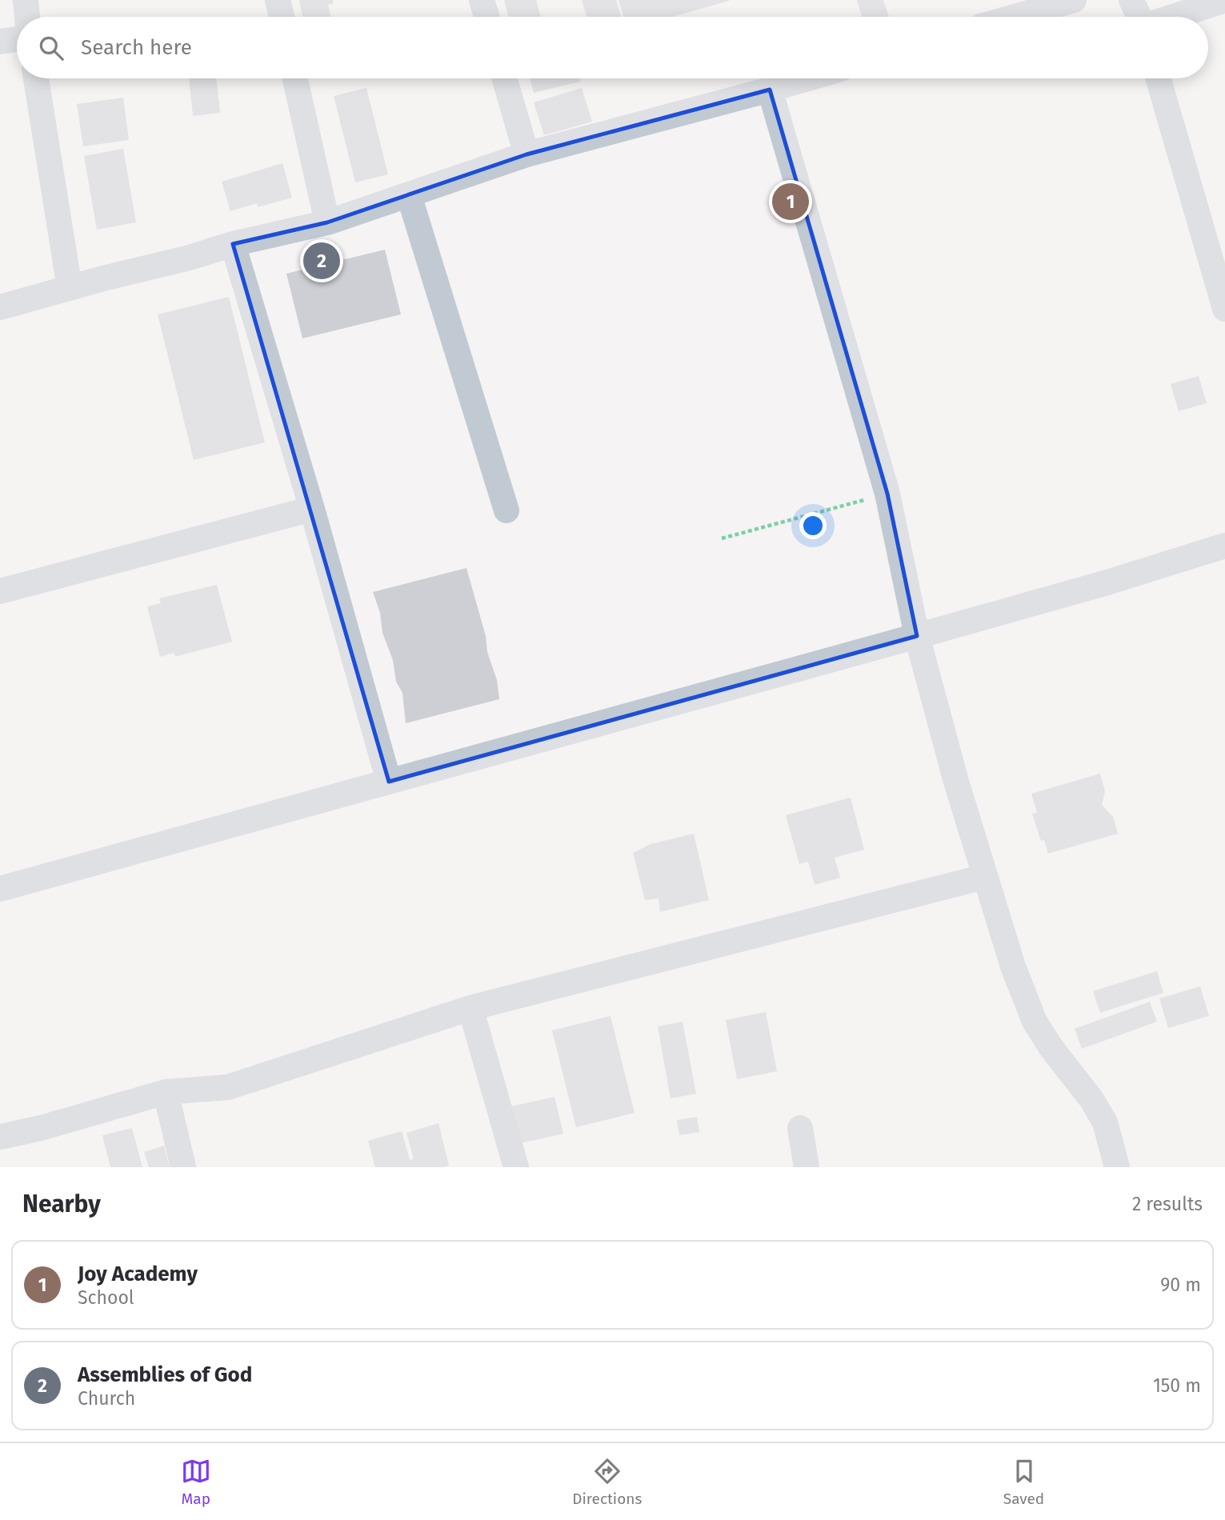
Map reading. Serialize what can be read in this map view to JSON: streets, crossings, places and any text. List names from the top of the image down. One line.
{"page":{"search":"Search here","pins":["1","2"],"heading":["Nearby","2 results"],"list":[{"mark":"1","name":"Joy Academy","note":"School","value":"90 m"},{"mark":"2","name":"Assemblies of God","note":"Church","value":"150 m"}],"nav":["Map","Directions","Saved"]}}
